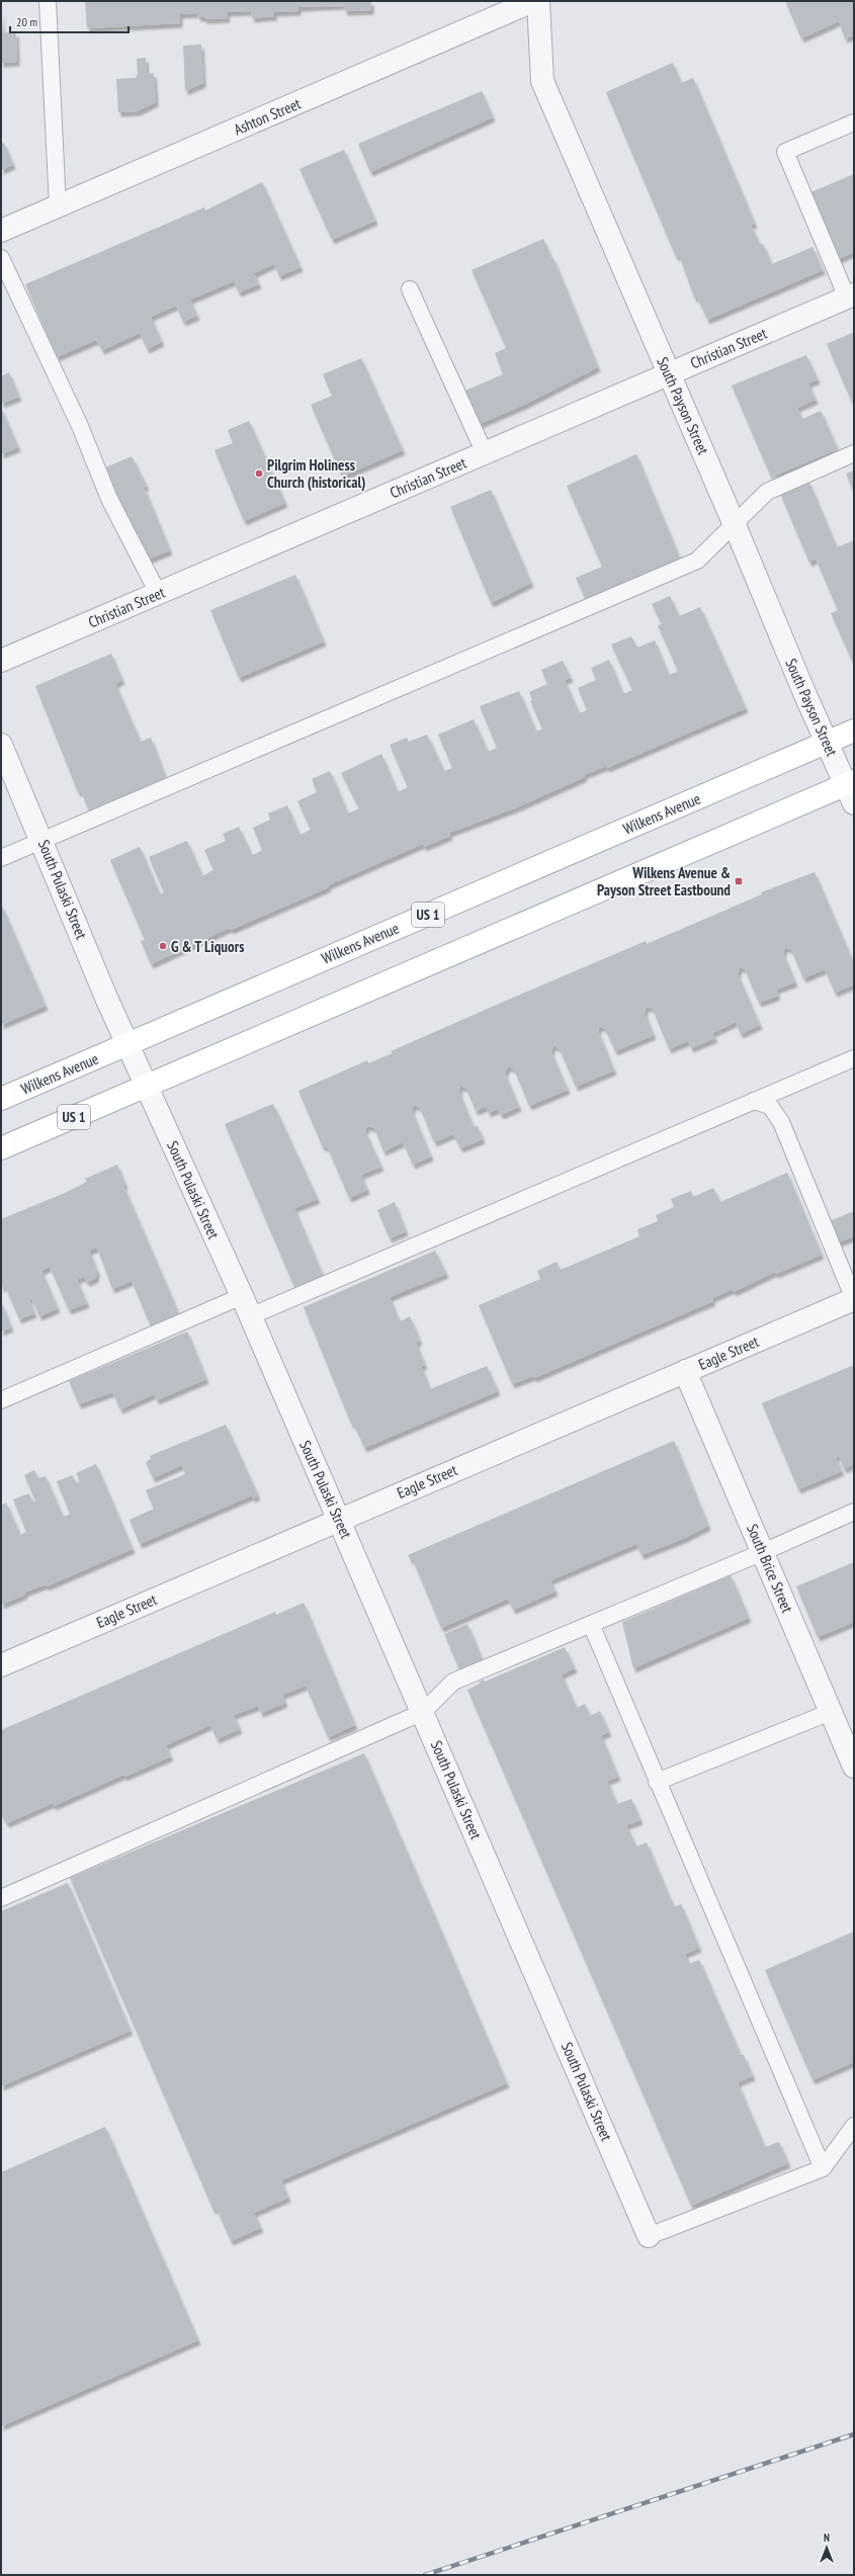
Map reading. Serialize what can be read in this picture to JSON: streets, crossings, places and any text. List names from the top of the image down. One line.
{"streets":{"main road":["Wilkens Avenue","US 1"],"street":["Ashton Street","Christian Street","South Payson Street","South Pulaski Street","Eagle Street","South Brice Street"]},"crossings":[["Christian Street","South Payson Street"],["South Payson Street","Wilkens Avenue"],["South Payson Street","US 1"],["Wilkens Avenue","South Pulaski Street"],["South Pulaski Street","US 1"],["South Pulaski Street","Eagle Street"],["Eagle Street","South Brice Street"]],"places":{"other":["Pilgrim Holiness Church (historical)","G & T Liquors"],"transit":["Wilkens Avenue & Payson Street Eastbound"]},"scale_bar":"20 m","north":"top"}
